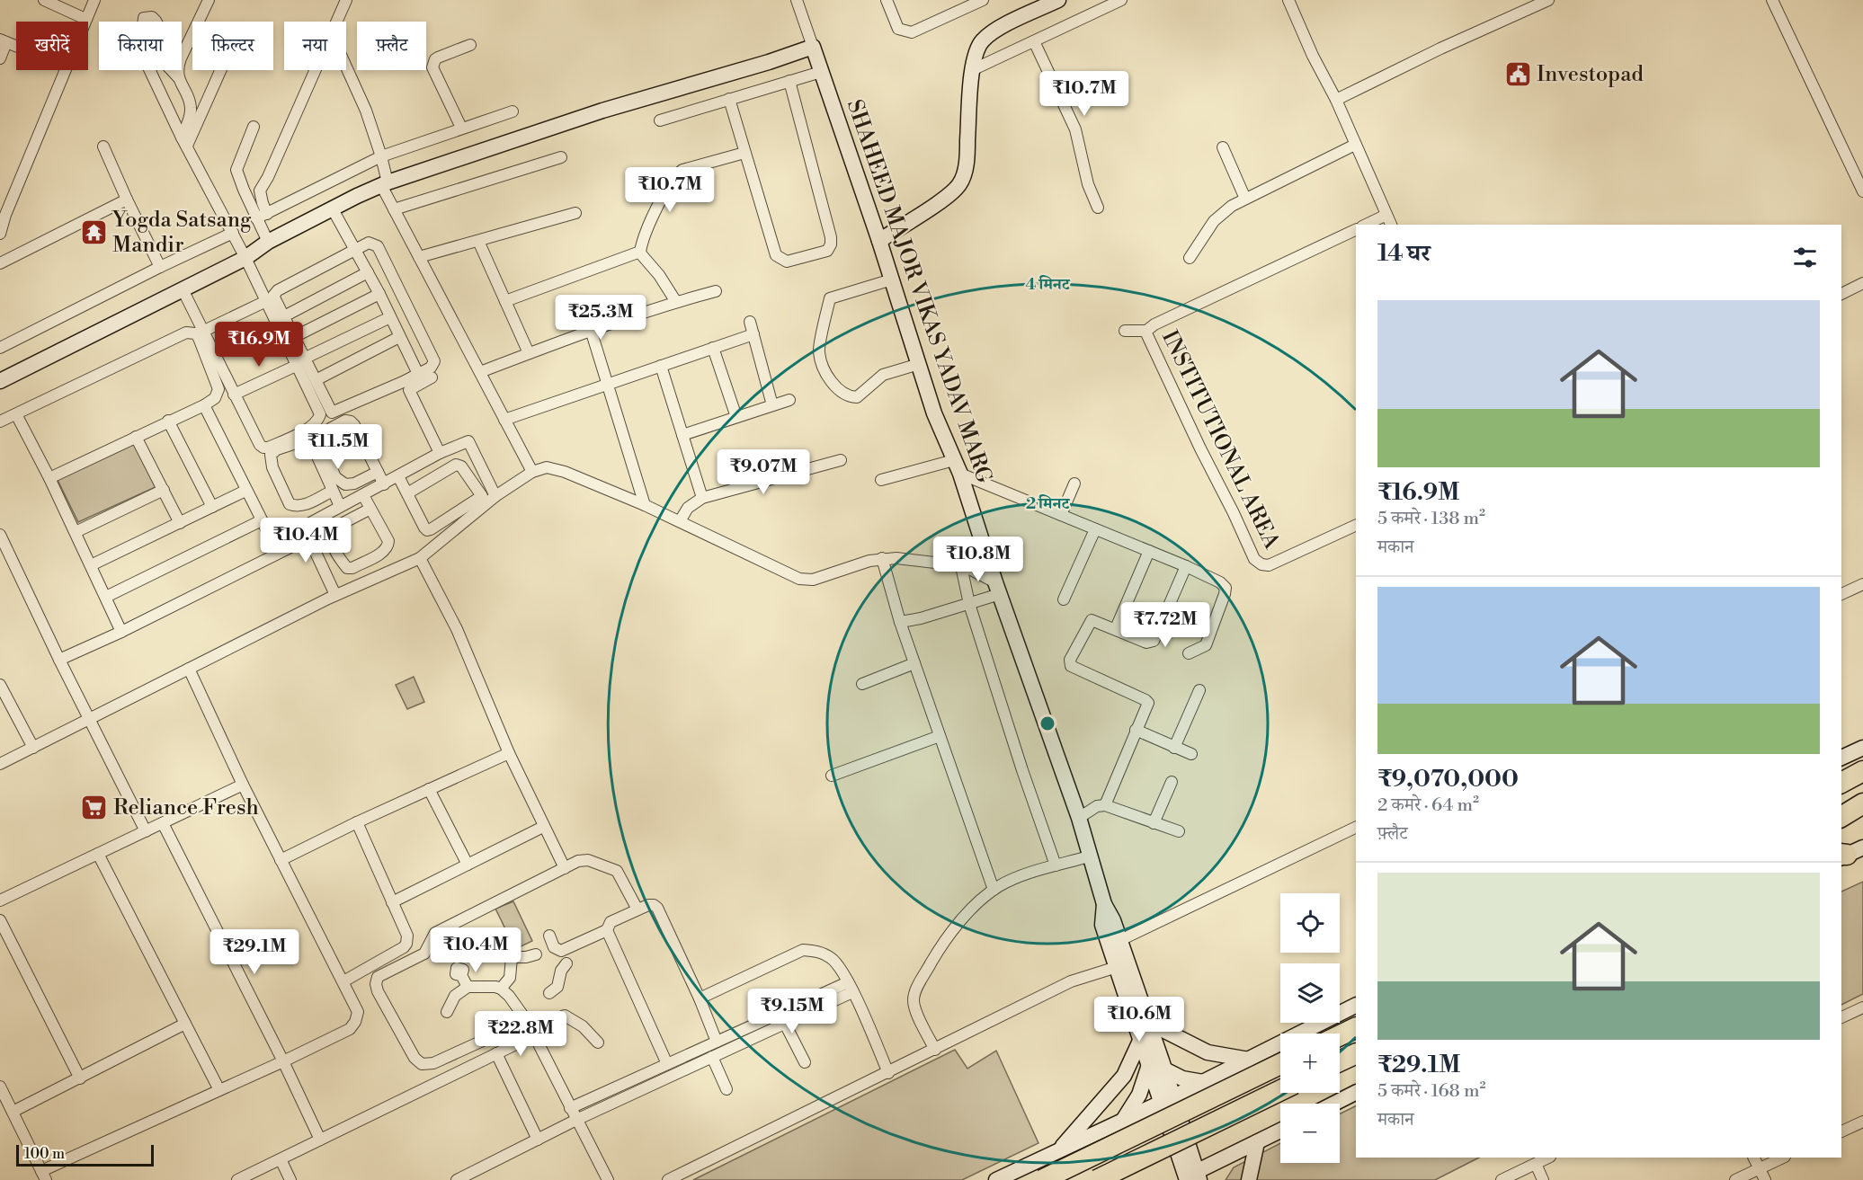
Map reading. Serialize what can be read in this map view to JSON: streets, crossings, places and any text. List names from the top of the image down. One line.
{"streets":{"street":["SHAHEED MAJOR VIKAS YADAV MARG","INSTITUTIONAL AREA"]},"places":{"public building":["Investopad"],"temple":["Yogda Satsang Mandir"],"supermarket":["Reliance Fresh"]},"scale_bar":"100 m","page":{"chip":["खरीदें","किराया","फ़िल्टर","नया","फ़्लैट"],"price":["₹10.7M","₹10.7M","₹25.3M","₹16.9M","₹11.5M","₹9.07M","₹10.4M","₹10.8M","₹7.72M","₹10.4M","₹29.1M","₹9.15M","₹10.6M","₹22.8M"],"heading":"14 घर","list":[{"name":"₹16.9M","note":"5 कमरे · 138 m² · मकान"},{"name":"₹9,070,000","note":"2 कमरे · 64 m² · फ़्लैट"},{"name":"₹29.1M","note":"5 कमरे · 168 m² · मकान"}],"map_buttons":["+","−"],"scale":"100 m"},"rings":["4 मिनट","2 मिनट"]}
